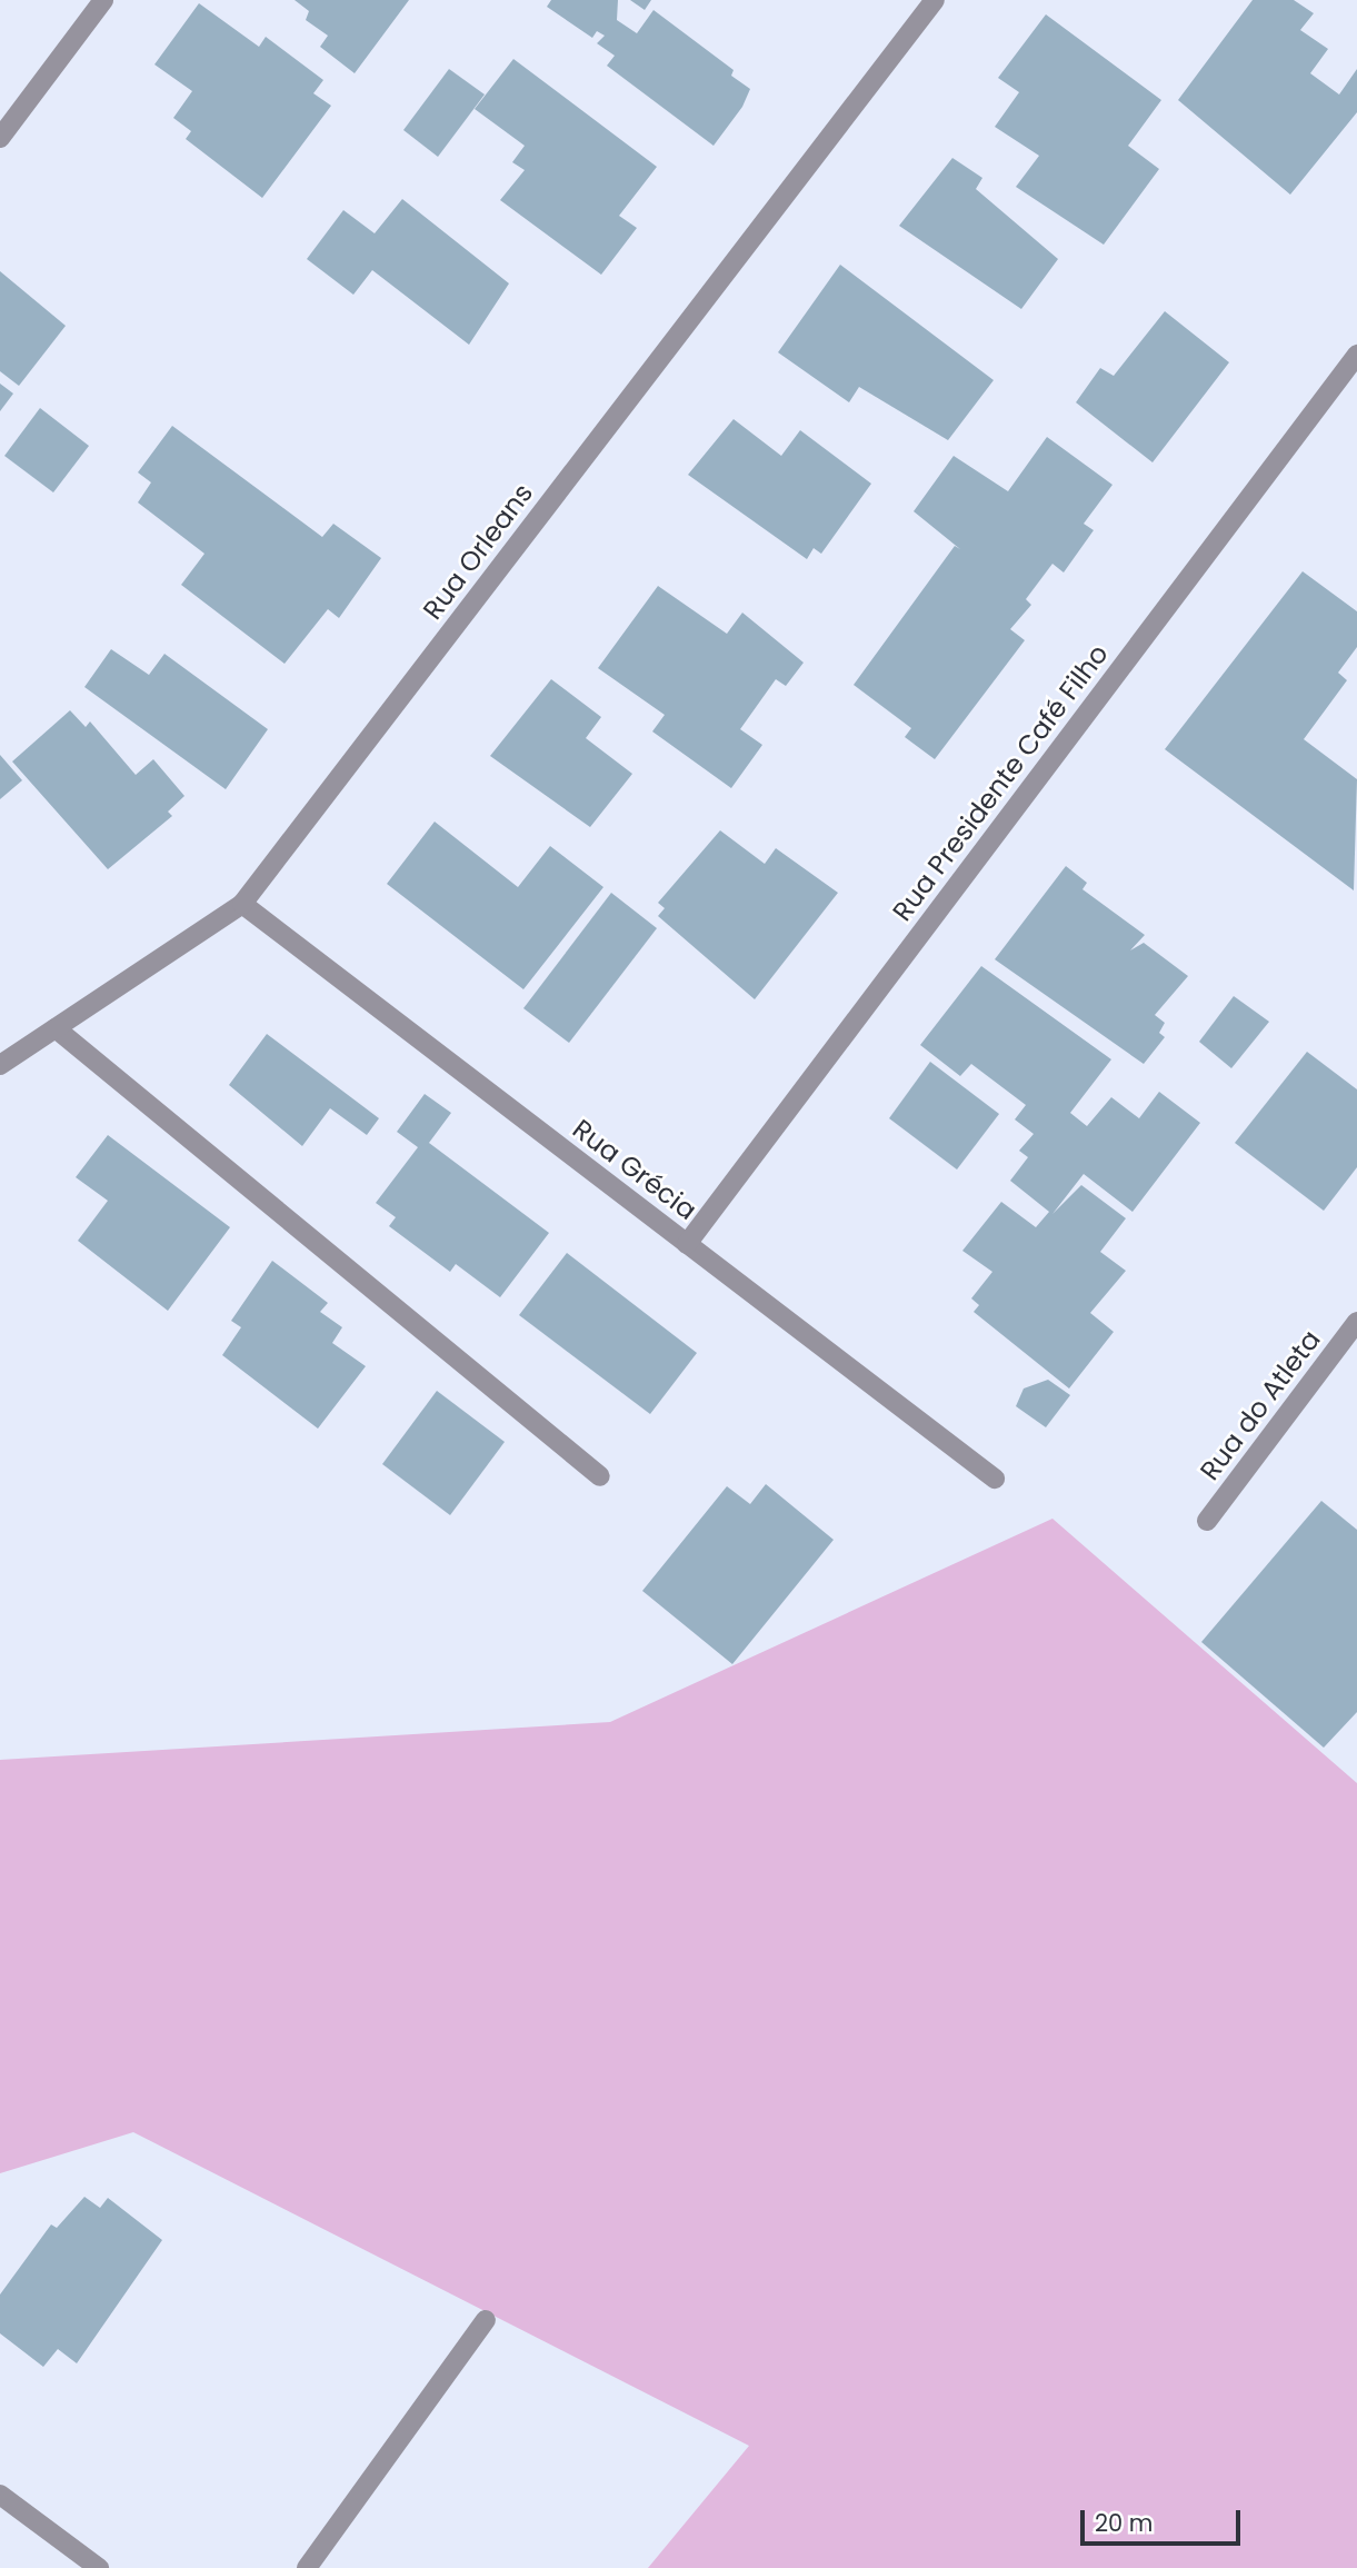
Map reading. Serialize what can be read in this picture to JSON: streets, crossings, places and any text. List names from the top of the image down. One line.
{"streets":{"street":["Rua Orleans","Rua Presidente Café Filho","Rua Grécia","Rua do Atleta"]},"crossings":[["Rua Orleans","Rua Grécia"],["Rua Presidente Café Filho","Rua Grécia"]],"scale_bar":"20 m"}
